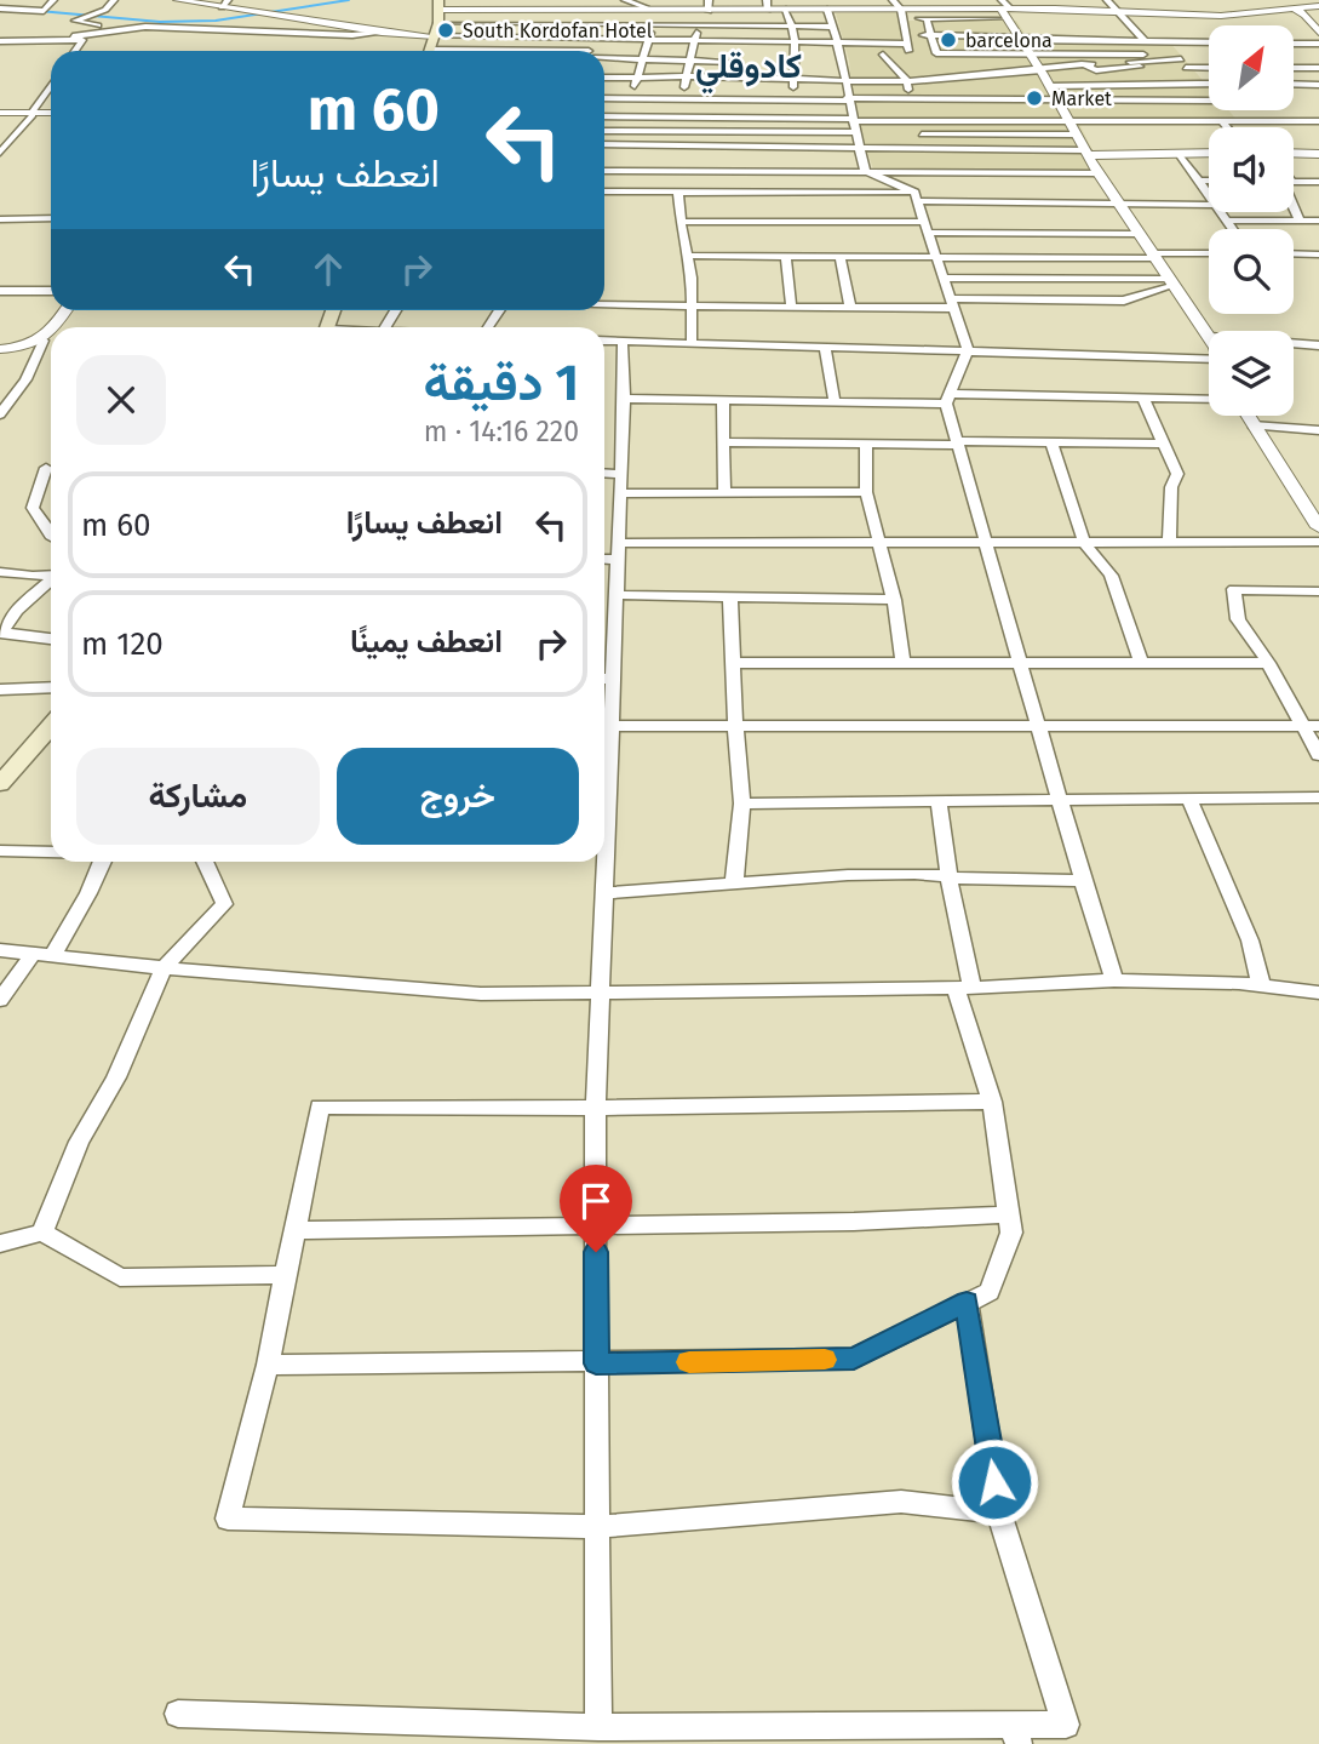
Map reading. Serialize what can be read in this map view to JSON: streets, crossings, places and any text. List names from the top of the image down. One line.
{"districts":["كادوقلي"],"places":["South Kordofan Hotel","barcelona","Market"],"north":"top right","page":{"turn":["60 m","انعطف يسارًا"],"heading":["1 دقيقة","220 m · 14:16"],"list":[{"name":"انعطف يسارًا","value":"60 m"},{"name":"انعطف يمينًا","value":"120 m"}],"buttons":["خروج","مشاركة"]}}
